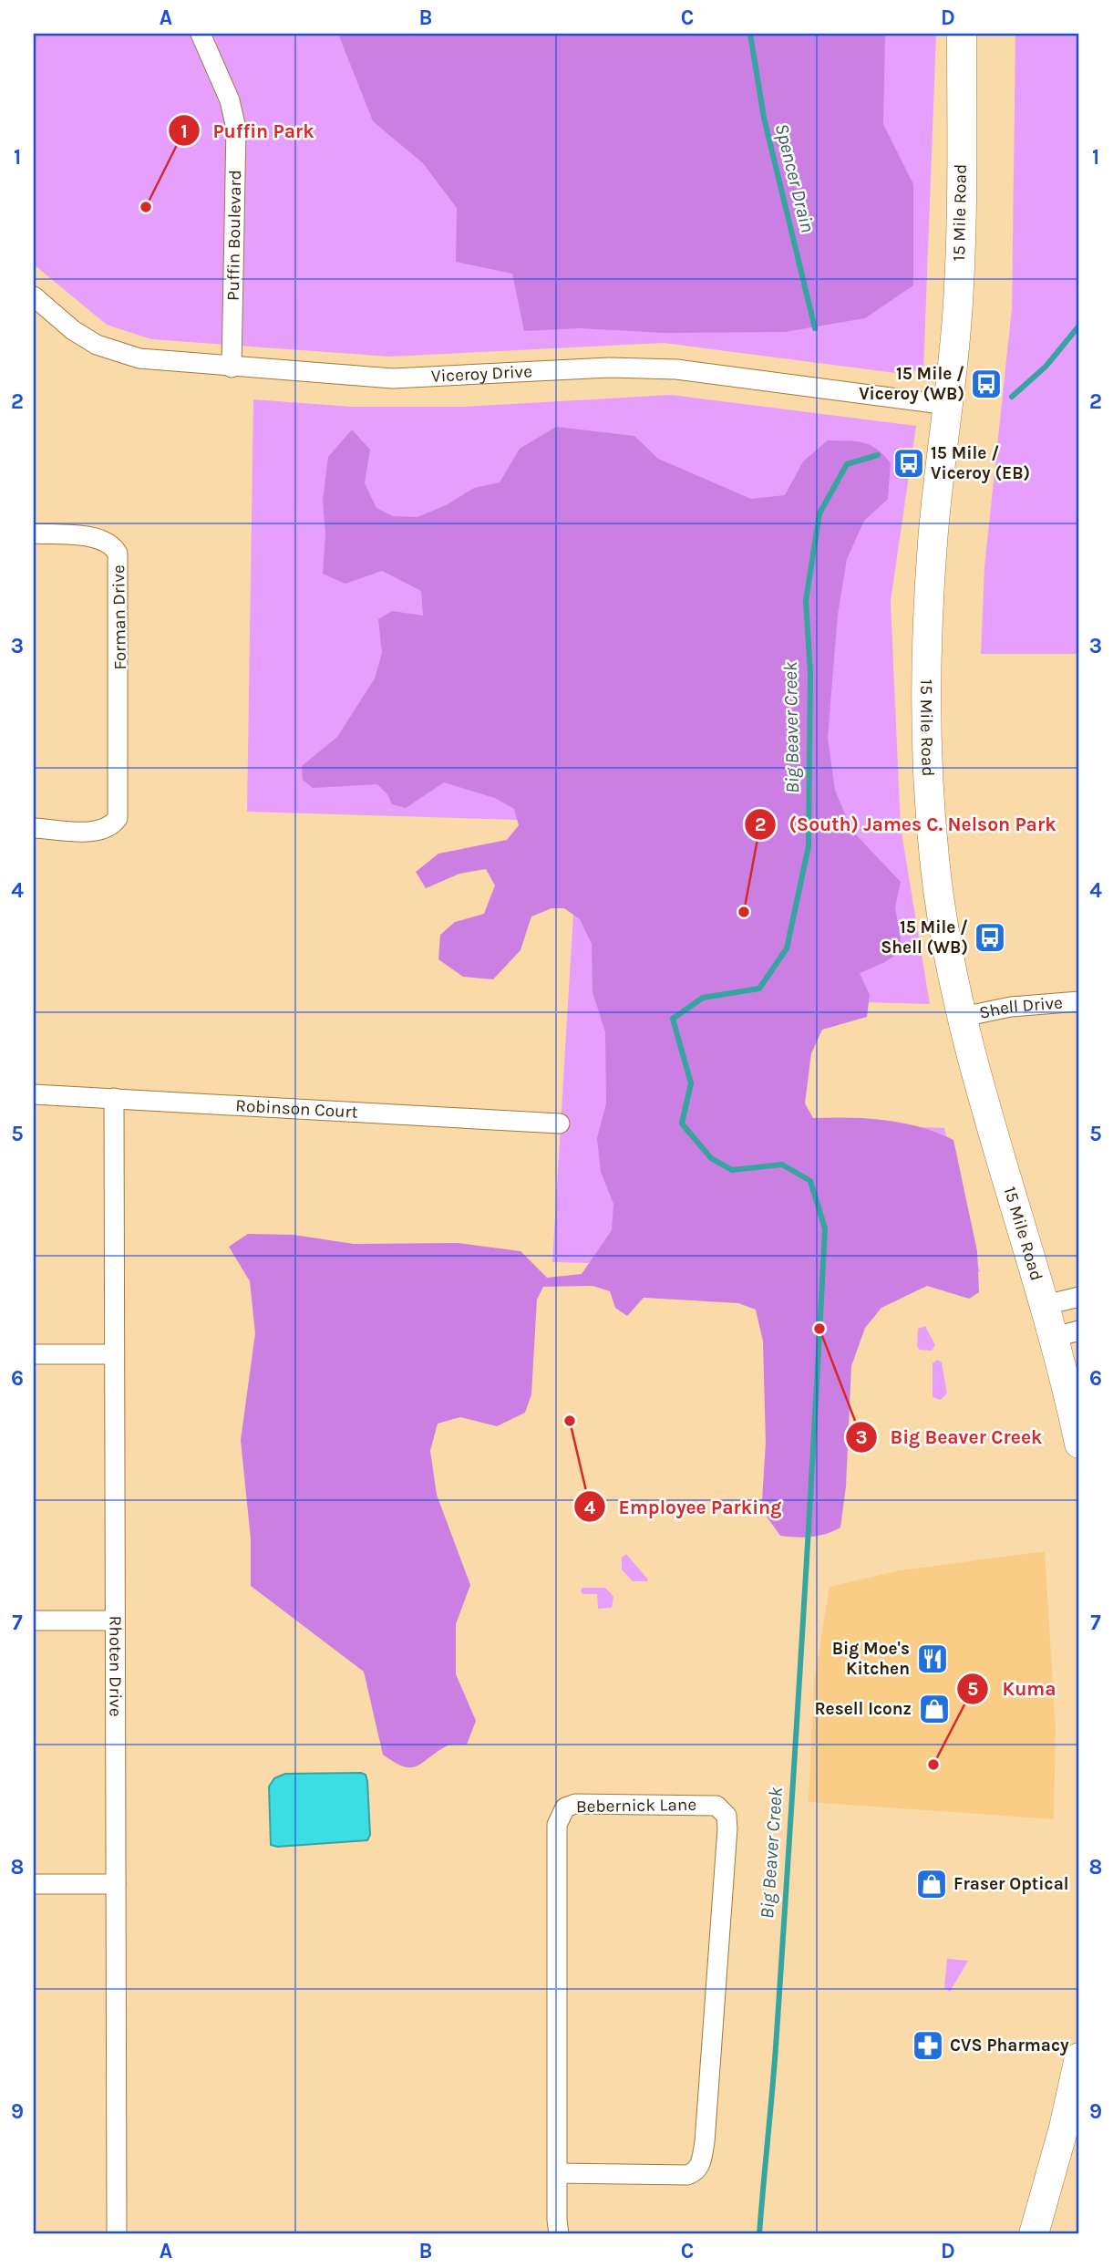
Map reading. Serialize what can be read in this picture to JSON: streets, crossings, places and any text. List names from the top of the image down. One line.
{"streets":{"main road":["15 Mile Road"],"street":["Puffin Boulevard","Viceroy Drive","Forman Drive","Shell Drive","Robinson Court","Rhoten Drive","Bebernick Lane"]},"crossings":[["15 Mile Road","Viceroy Drive"],["15 Mile Road","Shell Drive"],["Puffin Boulevard","Viceroy Drive"],["Robinson Court","Rhoten Drive"]],"water":["Spencer Drain","Big Beaver Creek"],"places":{"other":["Puffin Park","(South) James C. Nelson Park","Big Beaver Creek","Employee Parking","Kuma"],"bus stop":["15 Mile / Viceroy (WB)","15 Mile / Viceroy (EB)","15 Mile / Shell (WB)"],"restaurant":["Big Moe's Kitchen"],"shop":["Resell Iconz","Fraser Optical"],"pharmacy":["CVS Pharmacy"]},"grid":{"columns":["A","B","C","D"],"rows":["1","2","3","4","5","6","7","8","9"]}}
